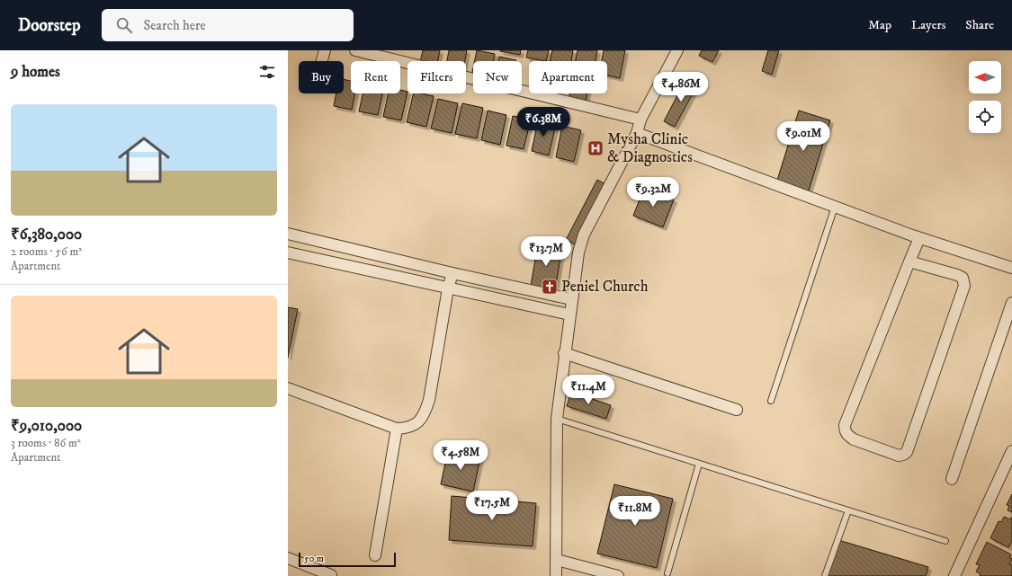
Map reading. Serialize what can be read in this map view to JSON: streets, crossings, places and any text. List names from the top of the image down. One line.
{"places":{"hospital":["Mysha Clinic & Diagnostics"],"church":["Peniel Church"]},"scale_bar":"50 m","north":"left","page":{"header":"Doorstep","search":"Search here","nav":["Map","Layers","Share"],"heading":"9 homes","chip":["Buy","Rent","Filters","New","Apartment"],"price":["₹4.86M","₹6.38M","₹9.01M","₹9.32M","₹13.7M","₹11.4M","₹4.58M","₹17.5M","₹11.8M"],"list":[{"name":"₹6,380,000","note":"2 rooms · 56 m² · Apartment"},{"name":"₹9,010,000","note":"3 rooms · 86 m² · Apartment"}],"scale":"50 m"}}
